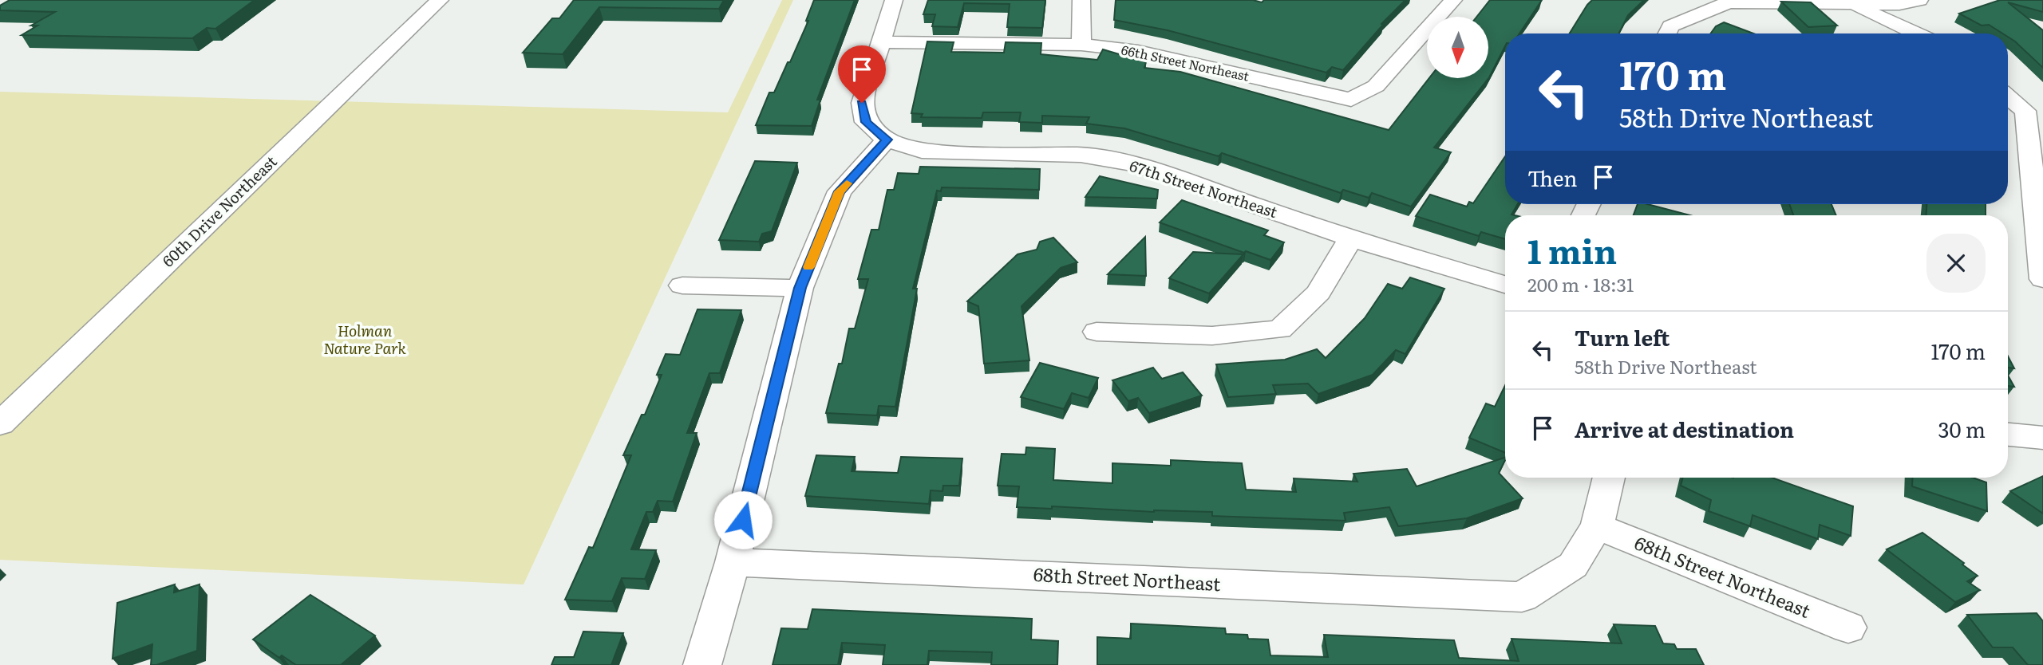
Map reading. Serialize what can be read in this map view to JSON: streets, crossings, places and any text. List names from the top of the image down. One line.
{"streets":{"street":["66th Street Northeast","67th Street Northeast","60th Drive Northeast","68th Street Northeast"]},"parks":["Holman Nature Park"],"north":"bottom","page":{"turn":["170 m","58th Drive Northeast"],"then":"Then","heading":["1 min","200 m · 18:31"],"list":[{"name":"Turn left","note":"58th Drive Northeast","value":"170 m"},{"name":"Arrive at destination","value":"30 m"}]}}
